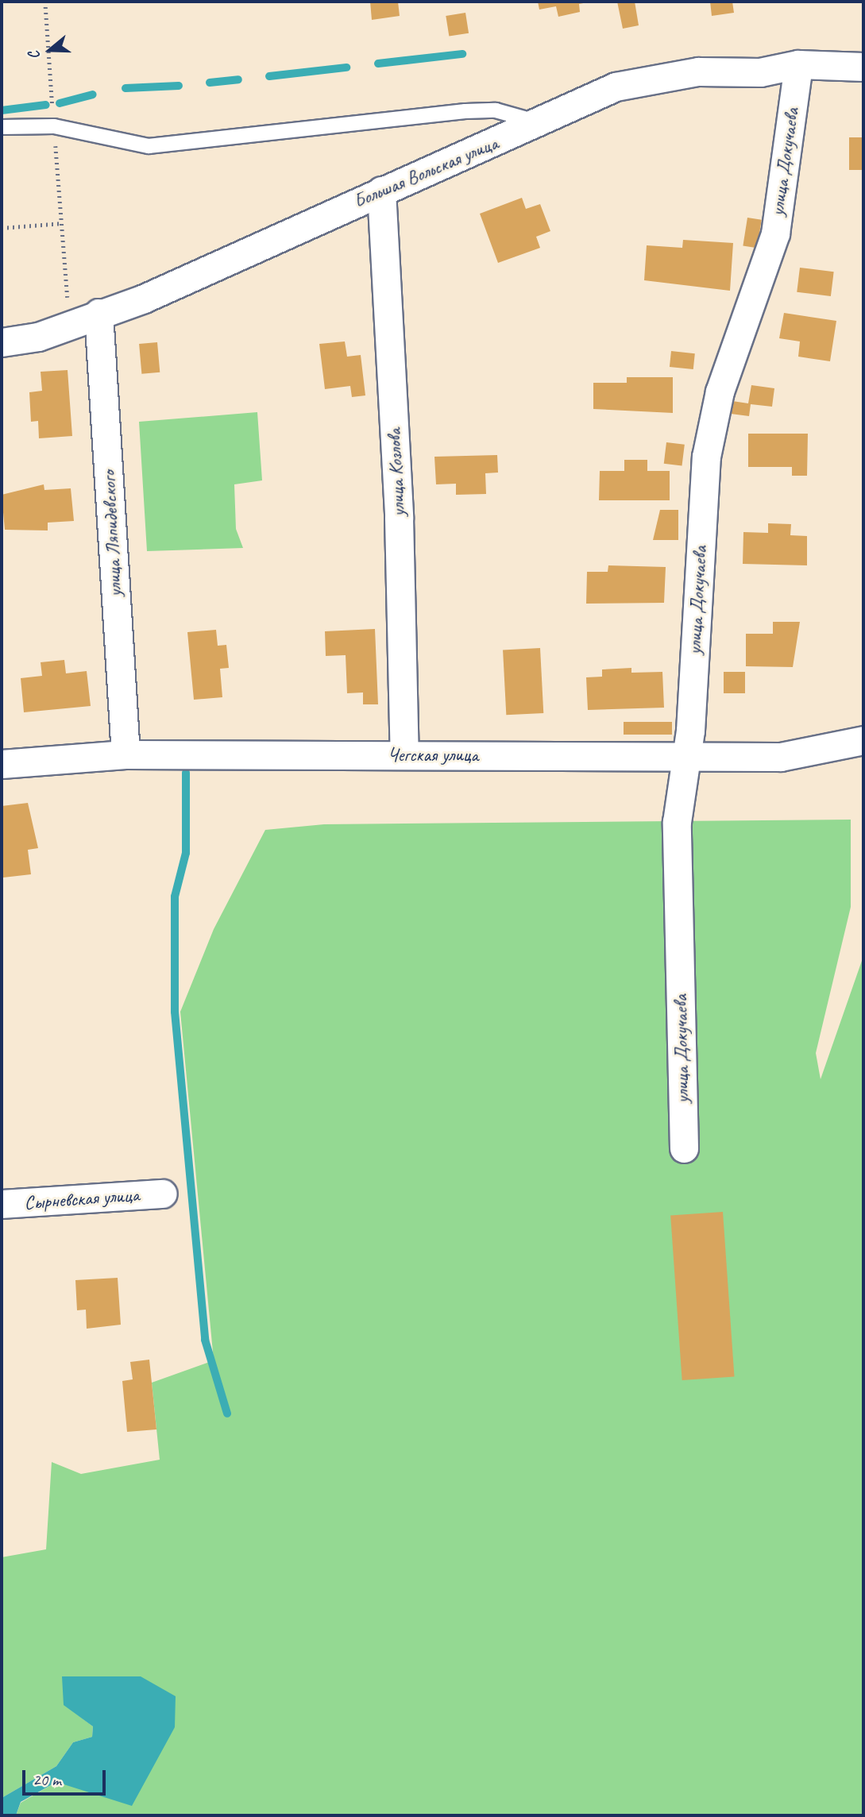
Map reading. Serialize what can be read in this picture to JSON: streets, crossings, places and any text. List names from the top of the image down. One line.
{"streets":{"street":["улица Докучаева","Большая Вольская улица","улица Козлова","улица Ляпидевского","Чегская улица","Сырневская улица"]},"crossings":[["улица Докучаева","Большая Вольская улица"],["улица Докучаева","Чегская улица"],["Большая Вольская улица","улица Козлова"],["Большая Вольская улица","улица Ляпидевского"],["улица Козлова","Чегская улица"],["улица Ляпидевского","Чегская улица"]],"scale_bar":"20 m","north":"left"}
